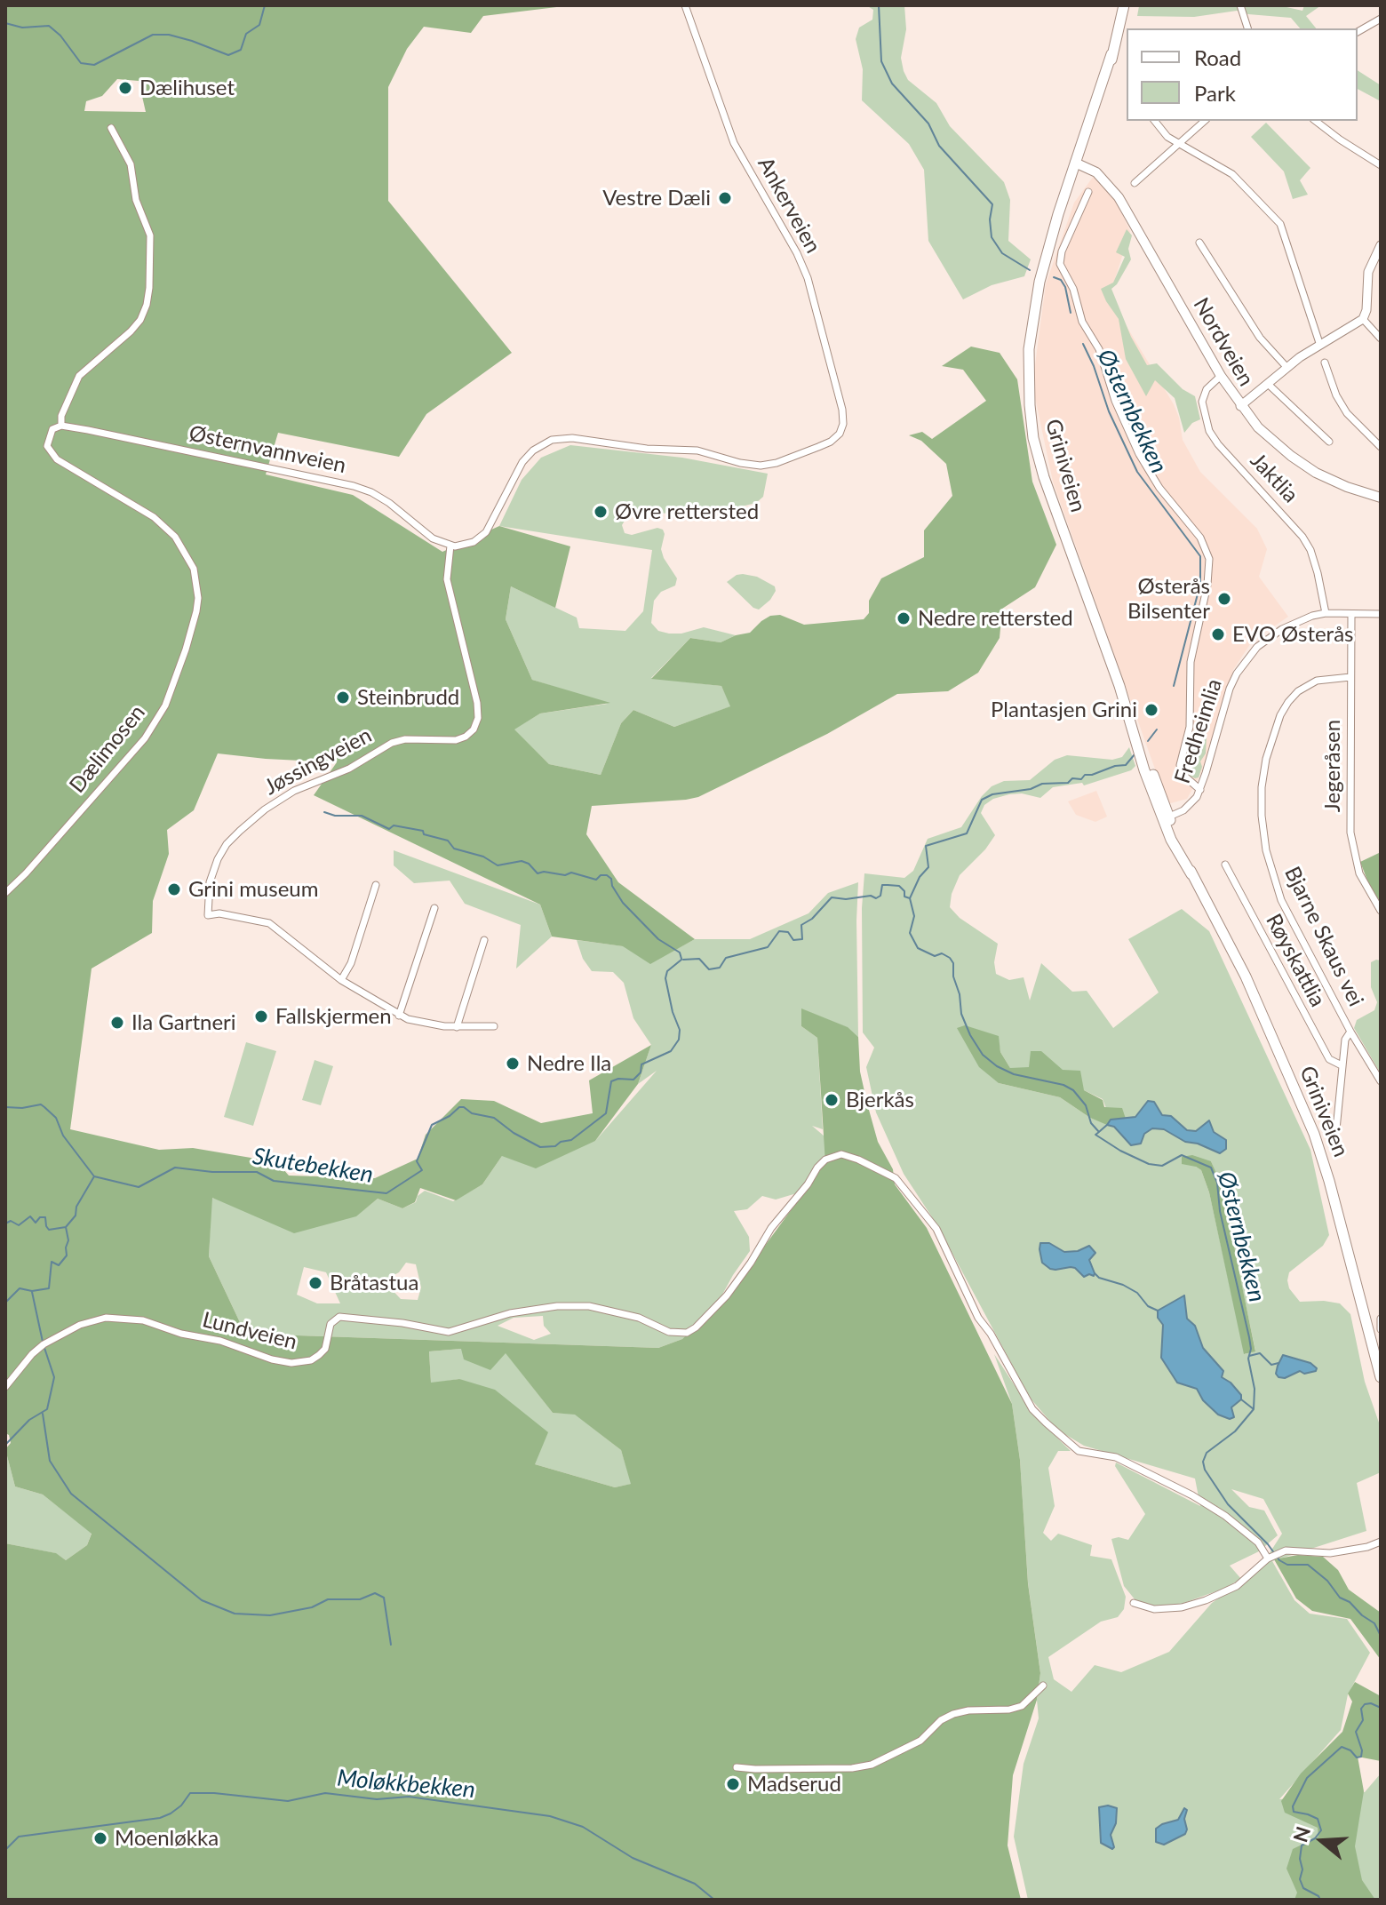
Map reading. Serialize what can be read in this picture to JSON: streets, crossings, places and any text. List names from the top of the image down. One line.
{"streets":{"main road":["Nordveien","Griniveien"],"street":["Ankerveien","Østernvannveien","Jaktlia","Fredheimlia","Dælimosen","Jøssingveien","Jegeråsen","Bjarne Skaus vei","Røyskattlia","Lundveien"]},"crossings":[["Ankerveien","Østernvannveien"],["Ankerveien","Jøssingveien"],["Nordveien","Griniveien"],["Nordveien","Jaktlia"],["Østernvannveien","Dælimosen"],["Østernvannveien","Jøssingveien"],["Griniveien","Fredheimlia"],["Jaktlia","Fredheimlia"],["Fredheimlia","Jegeråsen"],["Jegeråsen","Bjarne Skaus vei"]],"water":["Østernbekken","Skutebekken","Moløkkbekken"],"places":["Dælihuset","Vestre Dæli","Øvre rettersted","Østerås Bilsenter","Nedre rettersted","EVO Østerås","Steinbrudd","Plantasjen Grini","Grini museum","Fallskjermen","Ila Gartneri","Nedre Ila","Bjerkås","Bråtastua","Madserud","Moenløkka"],"legend":["Road","Park"],"north":"left"}
